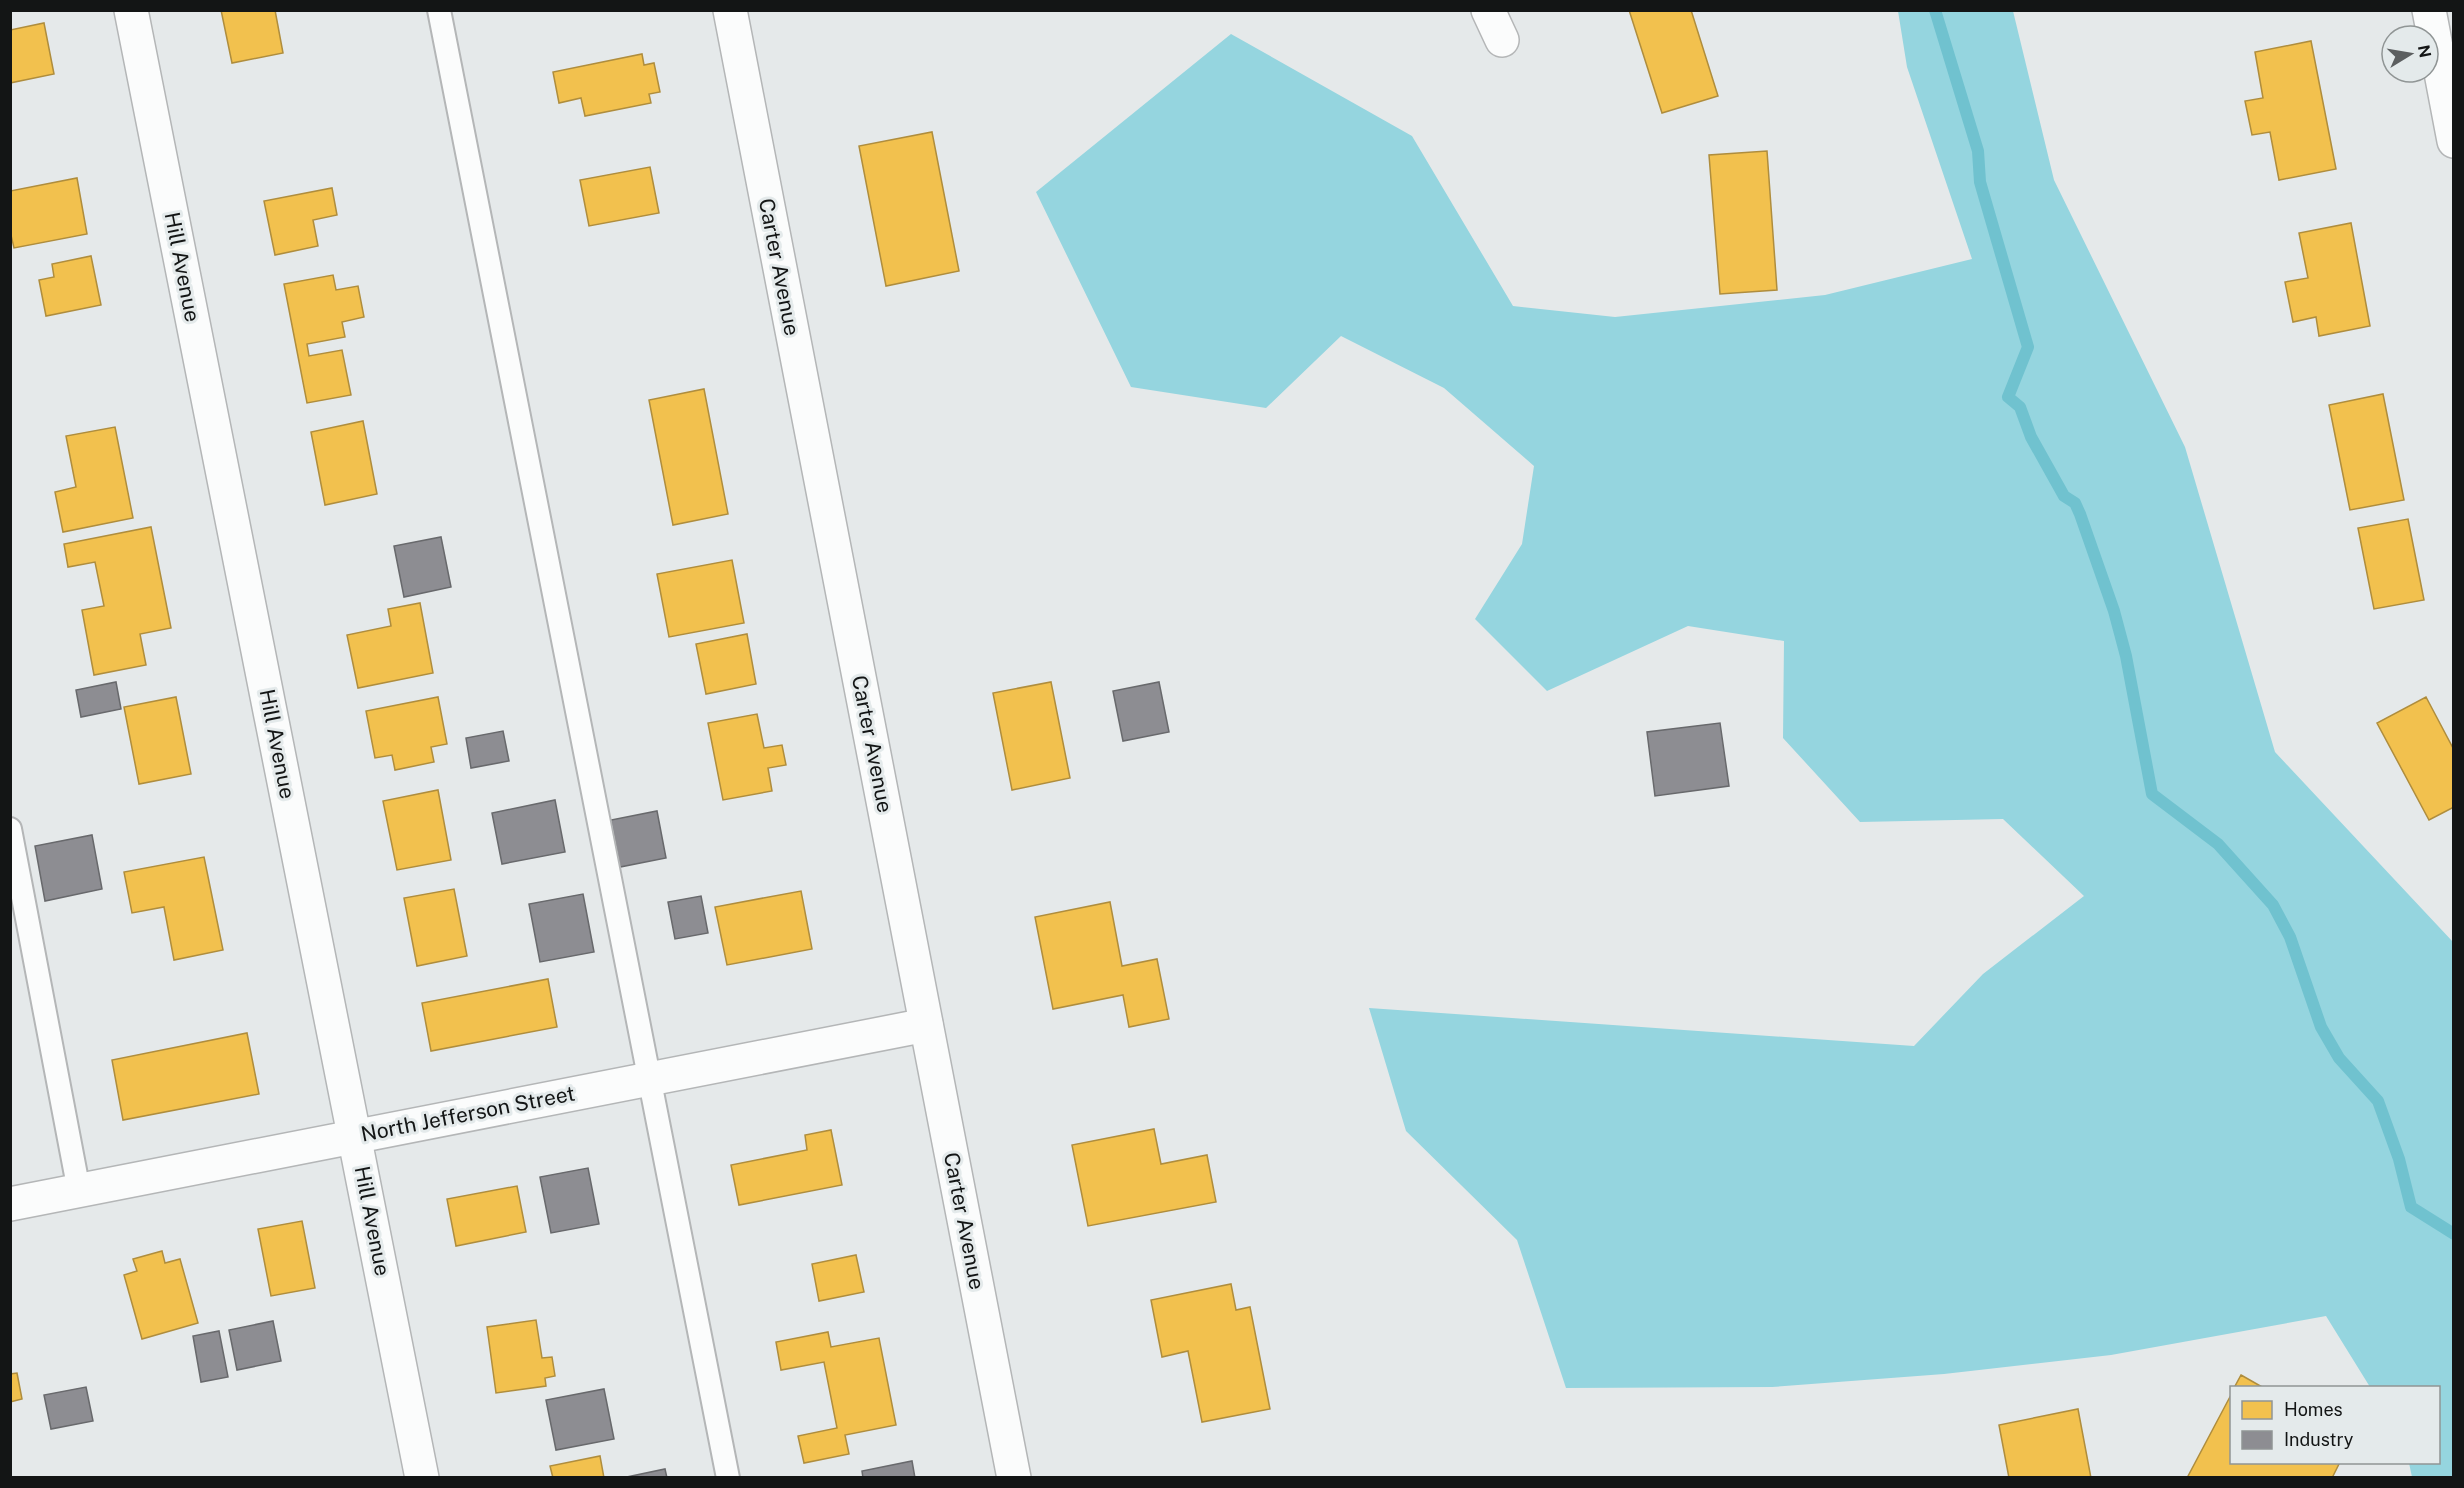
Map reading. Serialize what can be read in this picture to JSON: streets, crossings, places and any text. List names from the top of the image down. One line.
{"streets":{"street":["Hill Avenue","Carter Avenue","North Jefferson Street"]},"crossings":[["Hill Avenue","North Jefferson Street"],["Carter Avenue","North Jefferson Street"]],"legend":["Homes","Industry"],"north":"right"}
